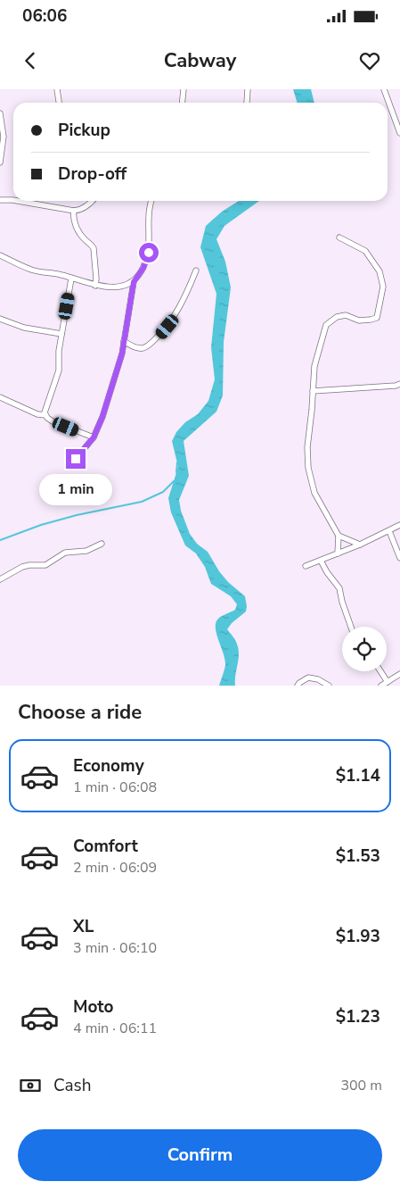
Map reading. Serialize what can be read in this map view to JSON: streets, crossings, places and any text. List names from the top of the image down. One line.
{"page":{"status":"06:06","header":"Cabway","banner":["Pickup","Drop-off"],"bubble":"1 min","heading":"Choose a ride","list":[{"name":"Economy","note":"1 min · 06:08","value":"$1.14"},{"name":"Comfort","note":"2 min · 06:09","value":"$1.53"},{"name":"XL","note":"3 min · 06:10","value":"$1.93"},{"name":"Moto","note":"4 min · 06:11","value":"$1.23"}],"pay":["Cash","300 m"],"buttons":"Confirm"}}
